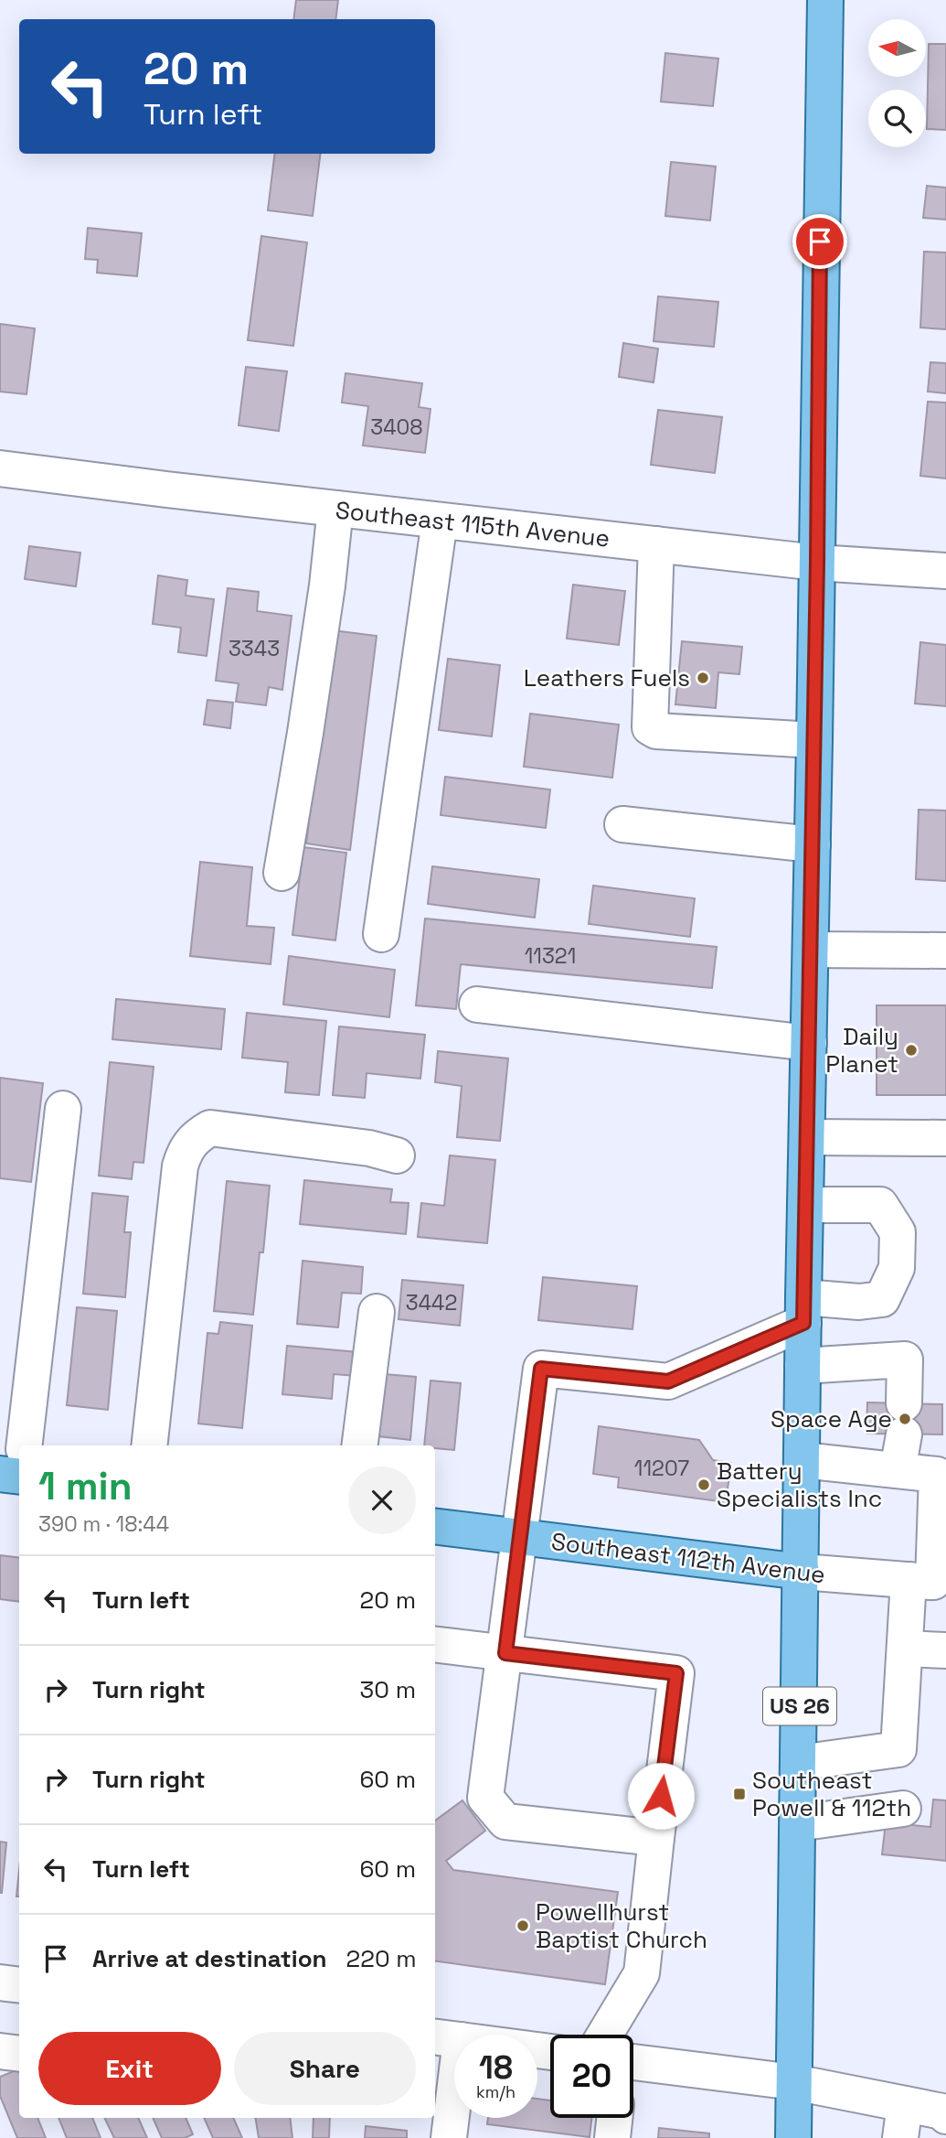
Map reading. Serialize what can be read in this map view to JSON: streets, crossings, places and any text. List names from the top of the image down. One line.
{"streets":{"main road":["Southeast 112th Avenue","US 26"],"street":["Southeast 115th Avenue"]},"crossings":[["Southeast 115th Avenue","US 26"],["Southeast 112th Avenue","US 26"]],"places":{"other":["Leathers Fuels","Daily Planet","Space Age","Battery Specialists Inc","Powellhurst Baptist Church"],"transit":["Southeast Powell & 112th"]},"house_numbers":["3408","3343","11321","3442","11207"],"north":"left","page":{"turn":["20 m","Turn left"],"heading":["1 min","390 m · 18:44"],"list":[{"name":"Turn left","value":"20 m"},{"name":"Turn right","value":"30 m"},{"name":"Turn right","value":"60 m"},{"name":"Turn left","value":"60 m"},{"name":"Arrive at destination","value":"220 m"}],"buttons":["Exit","Share"],"speed":"18 km/h","limit":"20"}}
